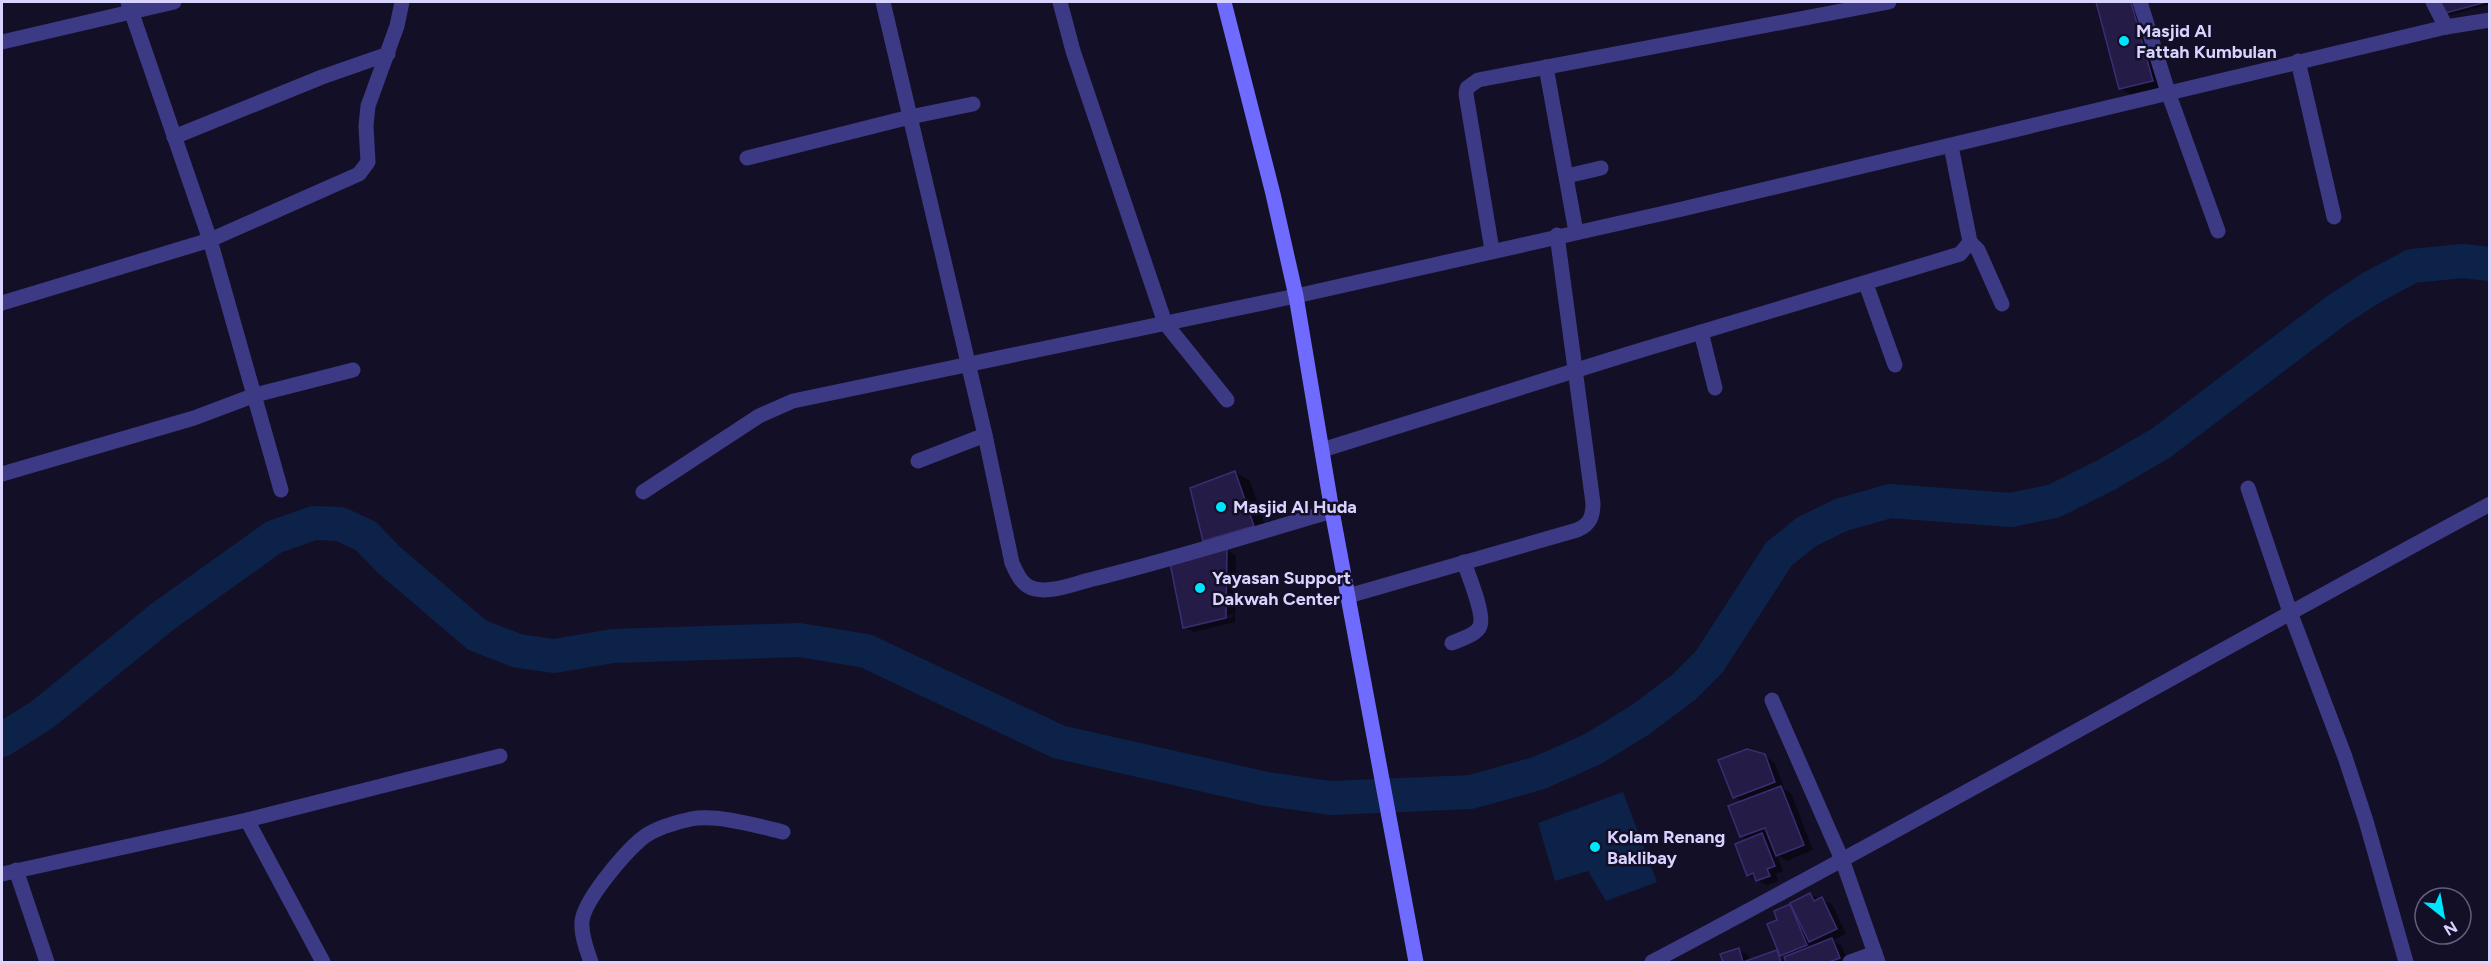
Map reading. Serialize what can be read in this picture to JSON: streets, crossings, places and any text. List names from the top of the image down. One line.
{"places":["Masjid Al Fattah Kumbulan","Masjid Al Huda","Yayasan Support Dakwah Center","Kolam Renang Baklibay"],"north":"bottom right"}
